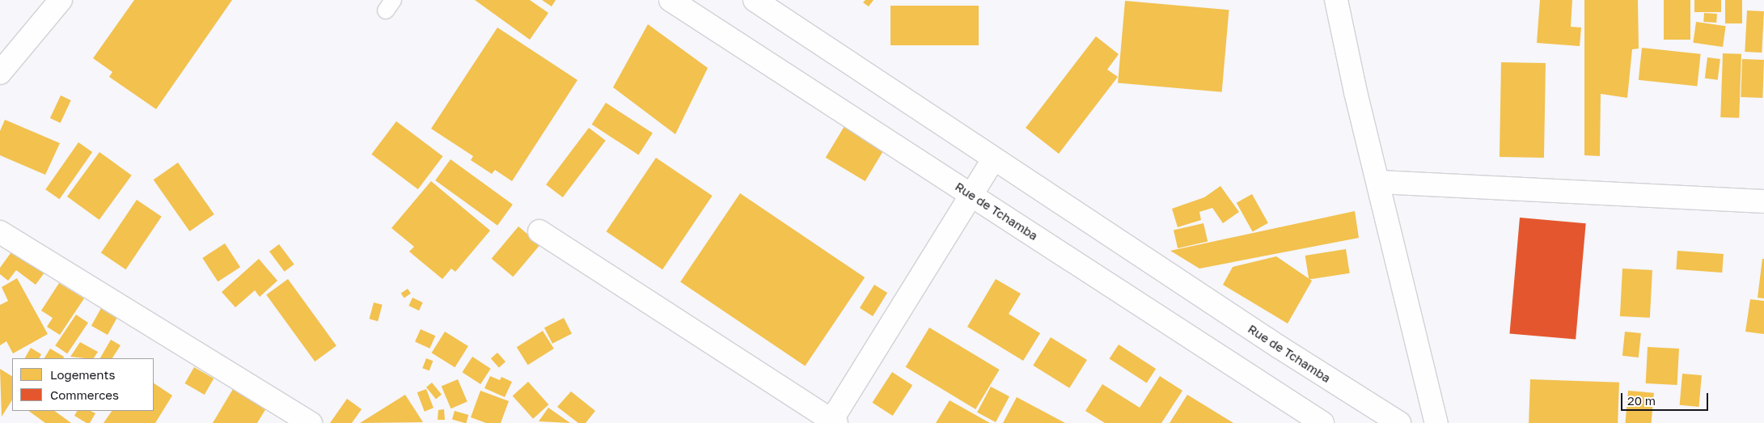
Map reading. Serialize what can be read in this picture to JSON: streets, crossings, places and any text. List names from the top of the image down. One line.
{"streets":{"street":["Rue de Tchamba"]},"legend":["Logements","Commerces"],"scale_bar":"20 m"}
